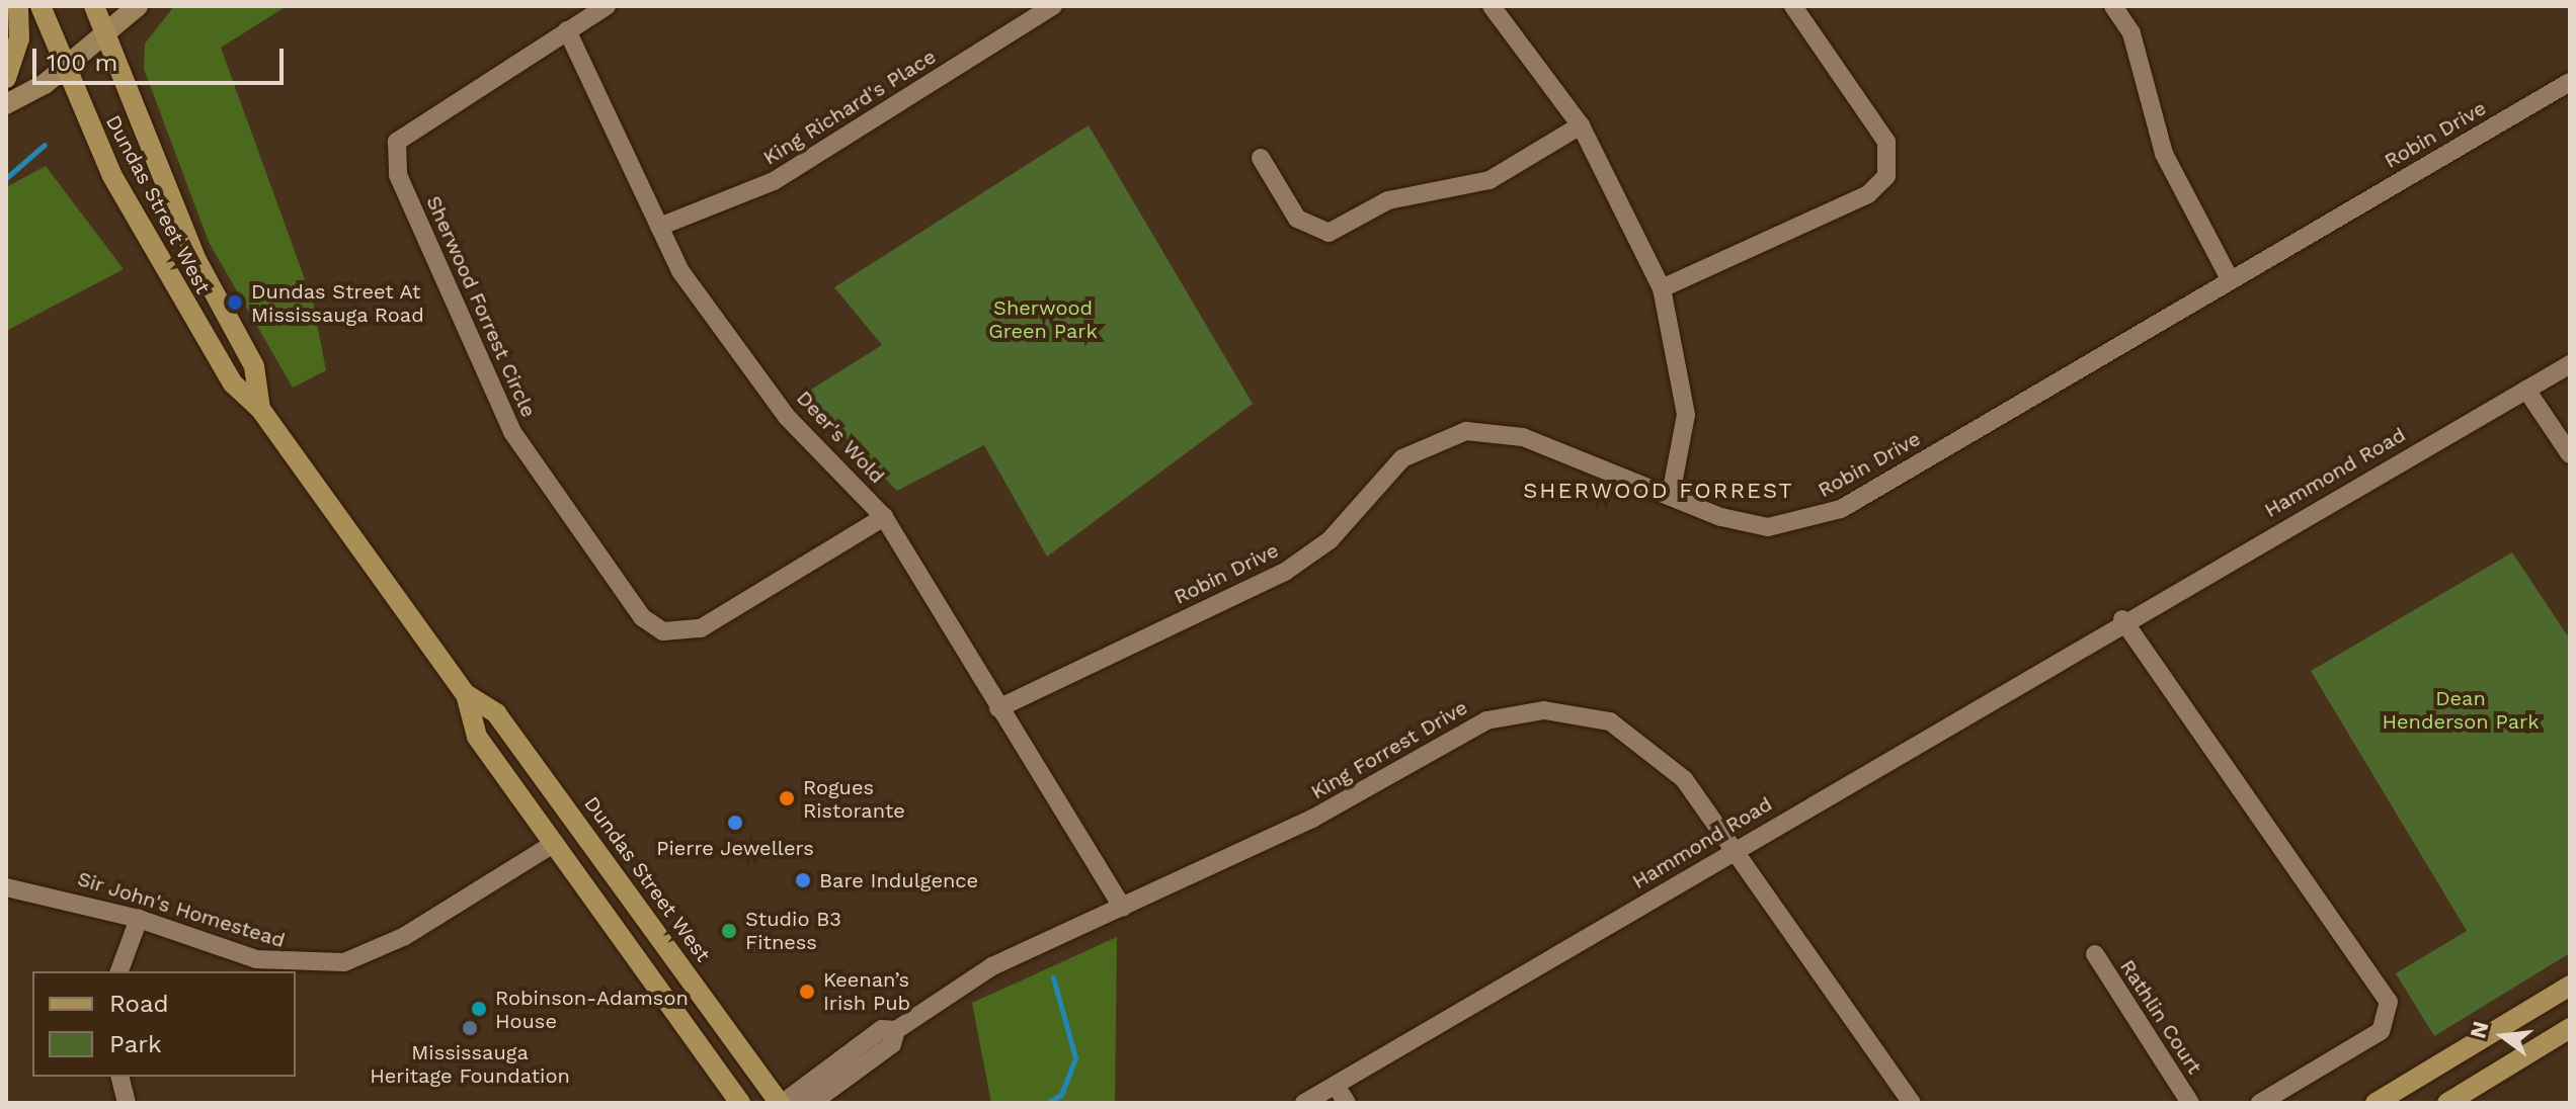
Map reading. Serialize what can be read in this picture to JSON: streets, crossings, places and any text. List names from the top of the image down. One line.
{"streets":{"main road":["Dundas Street West"],"street":["King Richard's Place","Robin Drive","Sherwood Forrest Circle","Deer's Wold","Hammond Road","King Forrest Drive","Sir John's Homestead","Rathlin Court"]},"crossings":[["King Richard's Place","Deer's Wold"],["Robin Drive","Deer's Wold"],["Dundas Street West","King Forrest Drive"],["Dundas Street West","Sir John's Homestead"],["Sherwood Forrest Circle","Deer's Wold"],["Deer's Wold","King Forrest Drive"],["Hammond Road","King Forrest Drive"]],"districts":["SHERWOOD FORREST"],"parks":["Sherwood Green Park","Dean Henderson Park"],"places":["Dundas Street At Mississauga Road","Rogues Ristorante","Pierre Jewellers","Bare Indulgence","Studio B3 Fitness","Keenan’s Irish Pub","Robinson-Adamson House","Mississauga Heritage Foundation"],"legend":["Road","Park"],"scale_bar":"100 m","north":"left"}
